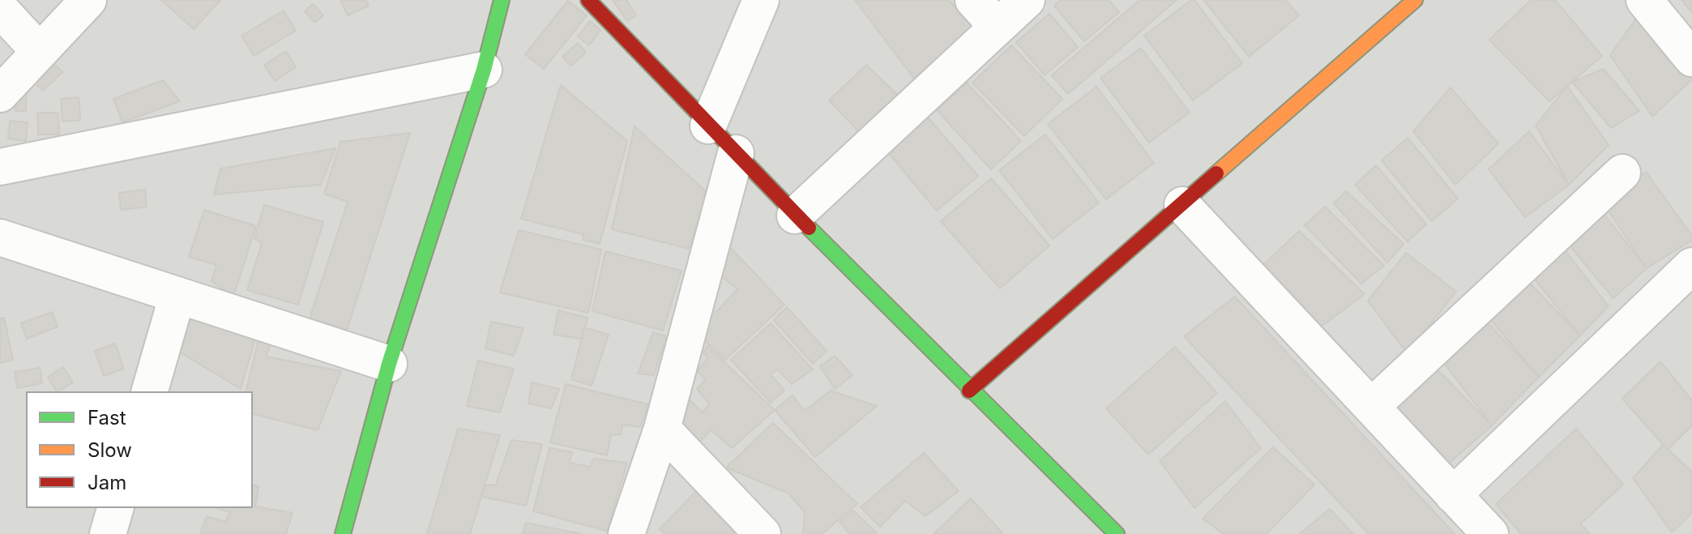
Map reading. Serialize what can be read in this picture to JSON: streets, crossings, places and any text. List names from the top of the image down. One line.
{"legend":["Fast","Slow","Jam"]}
